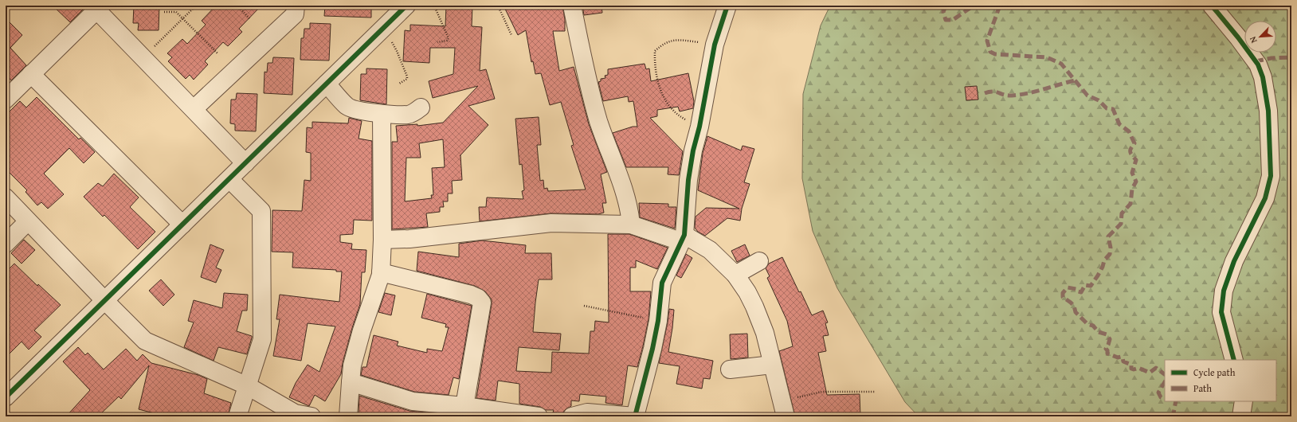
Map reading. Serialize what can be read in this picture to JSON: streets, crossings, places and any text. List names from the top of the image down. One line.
{"legend":["Cycle path","Path"],"north":"bottom left"}
